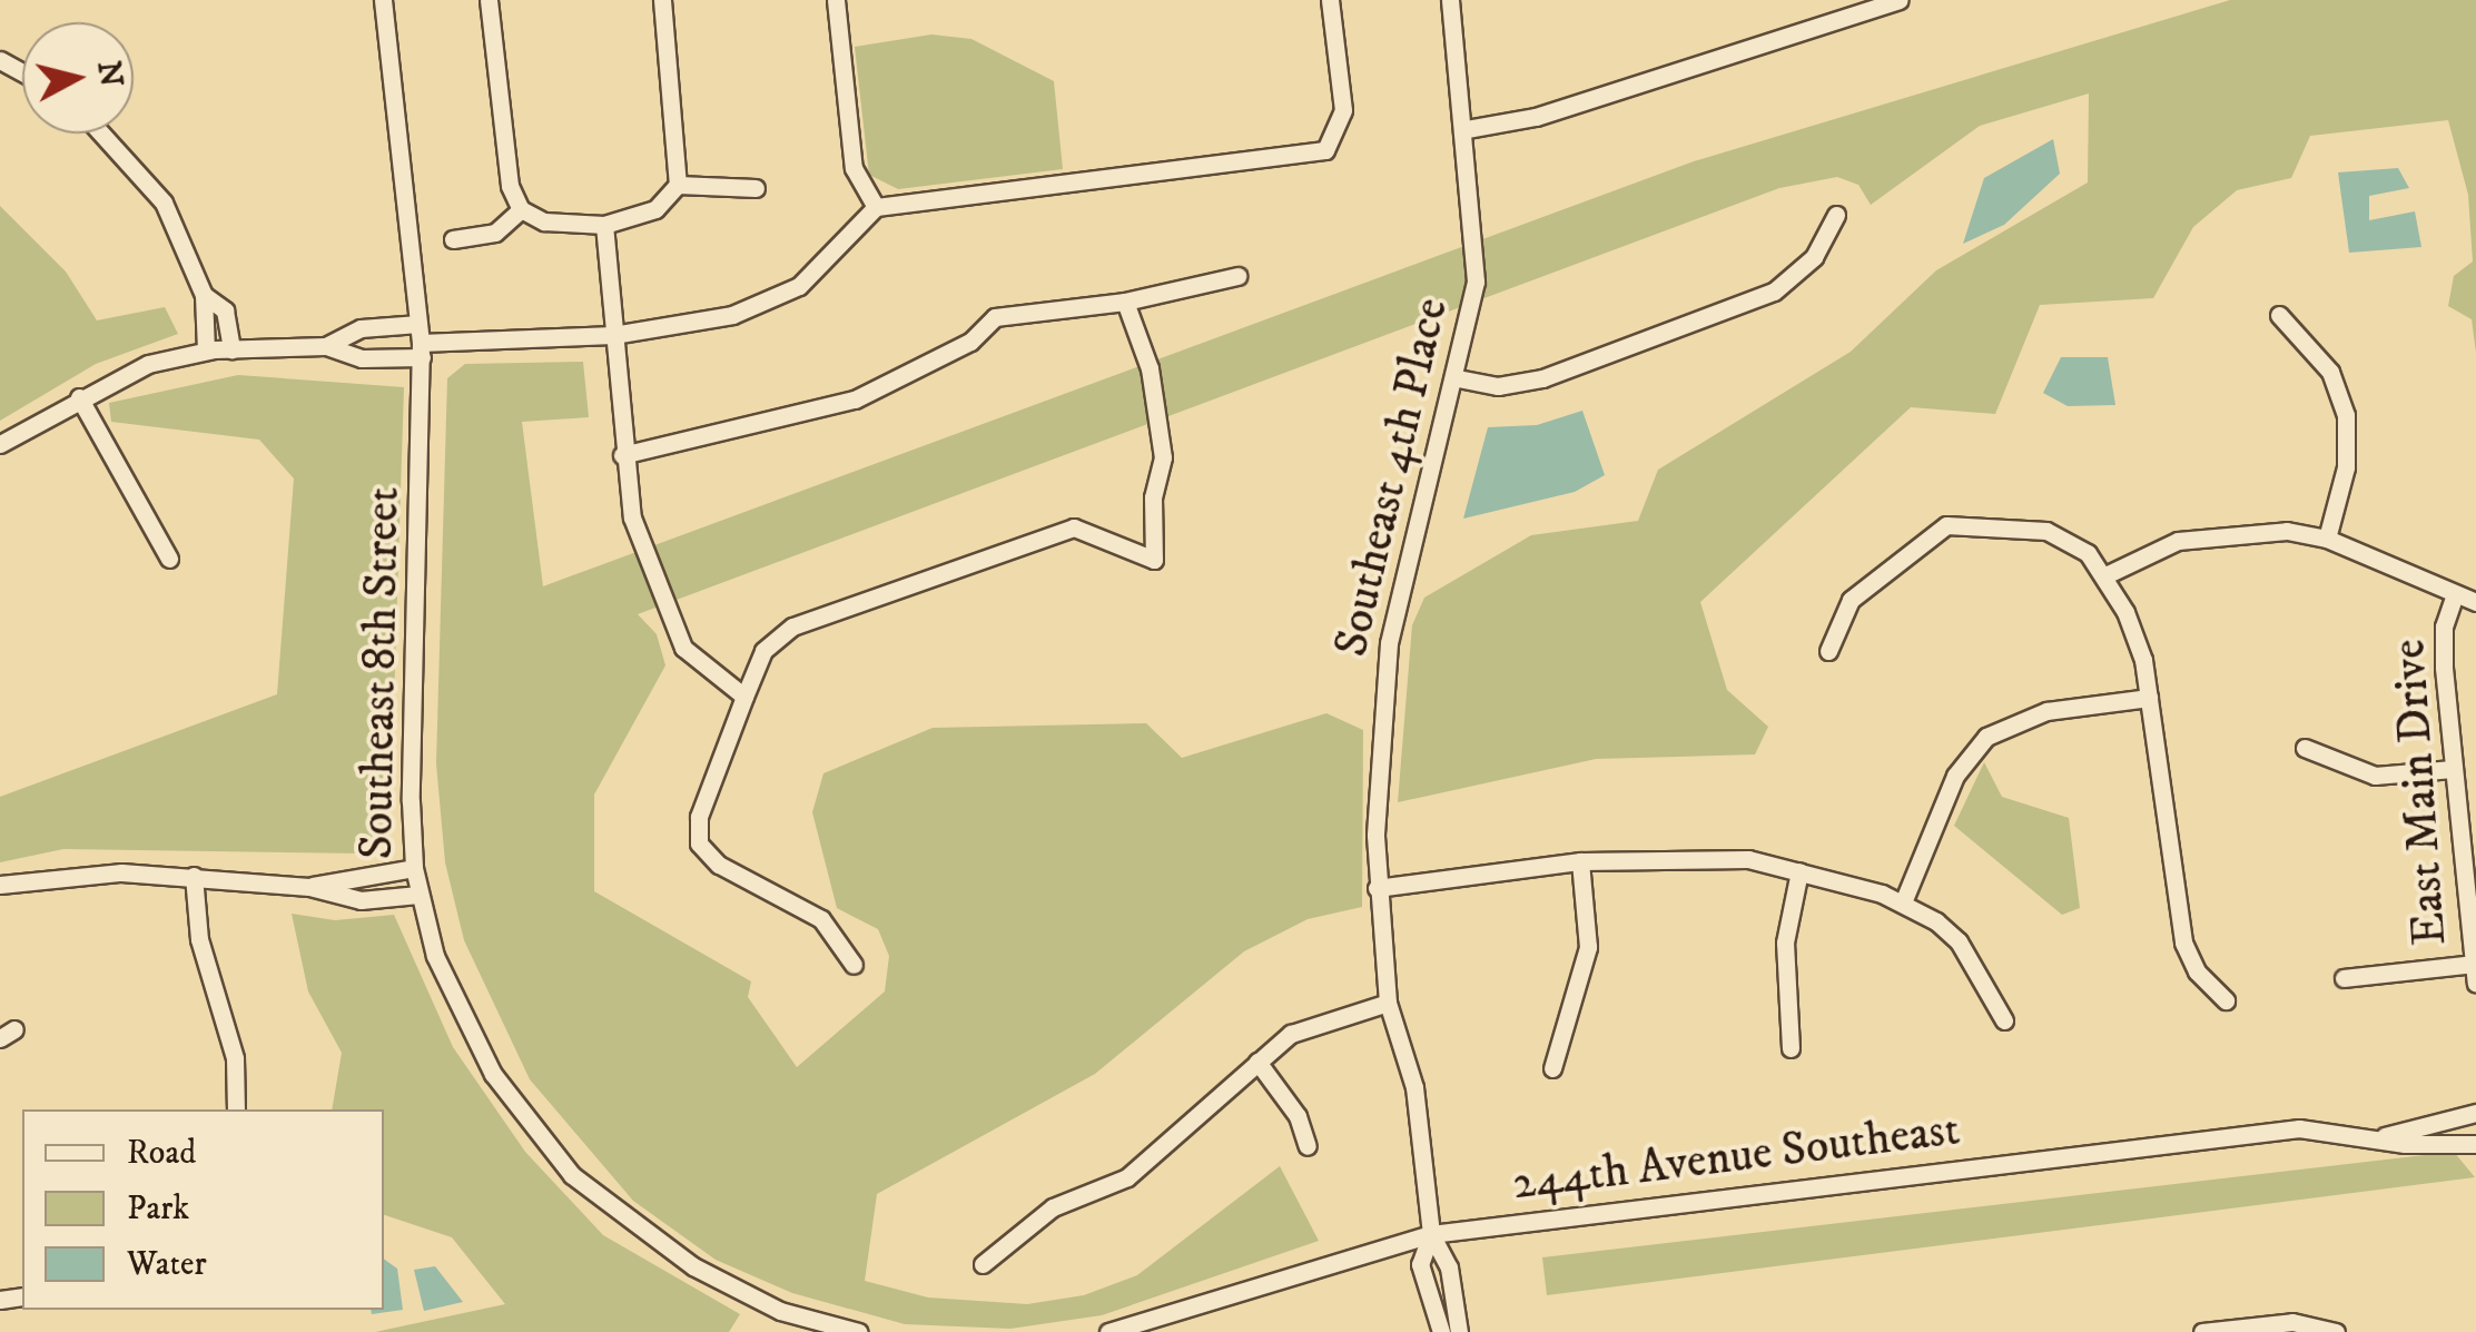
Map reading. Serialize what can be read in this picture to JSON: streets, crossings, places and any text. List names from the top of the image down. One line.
{"streets":{"street":["Southeast 4th Place","Southeast 8th Street","East Main Drive","244th Avenue Southeast"]},"crossings":[["Southeast 4th Place","244th Avenue Southeast"]],"legend":["Road","Park","Water"],"north":"right"}
